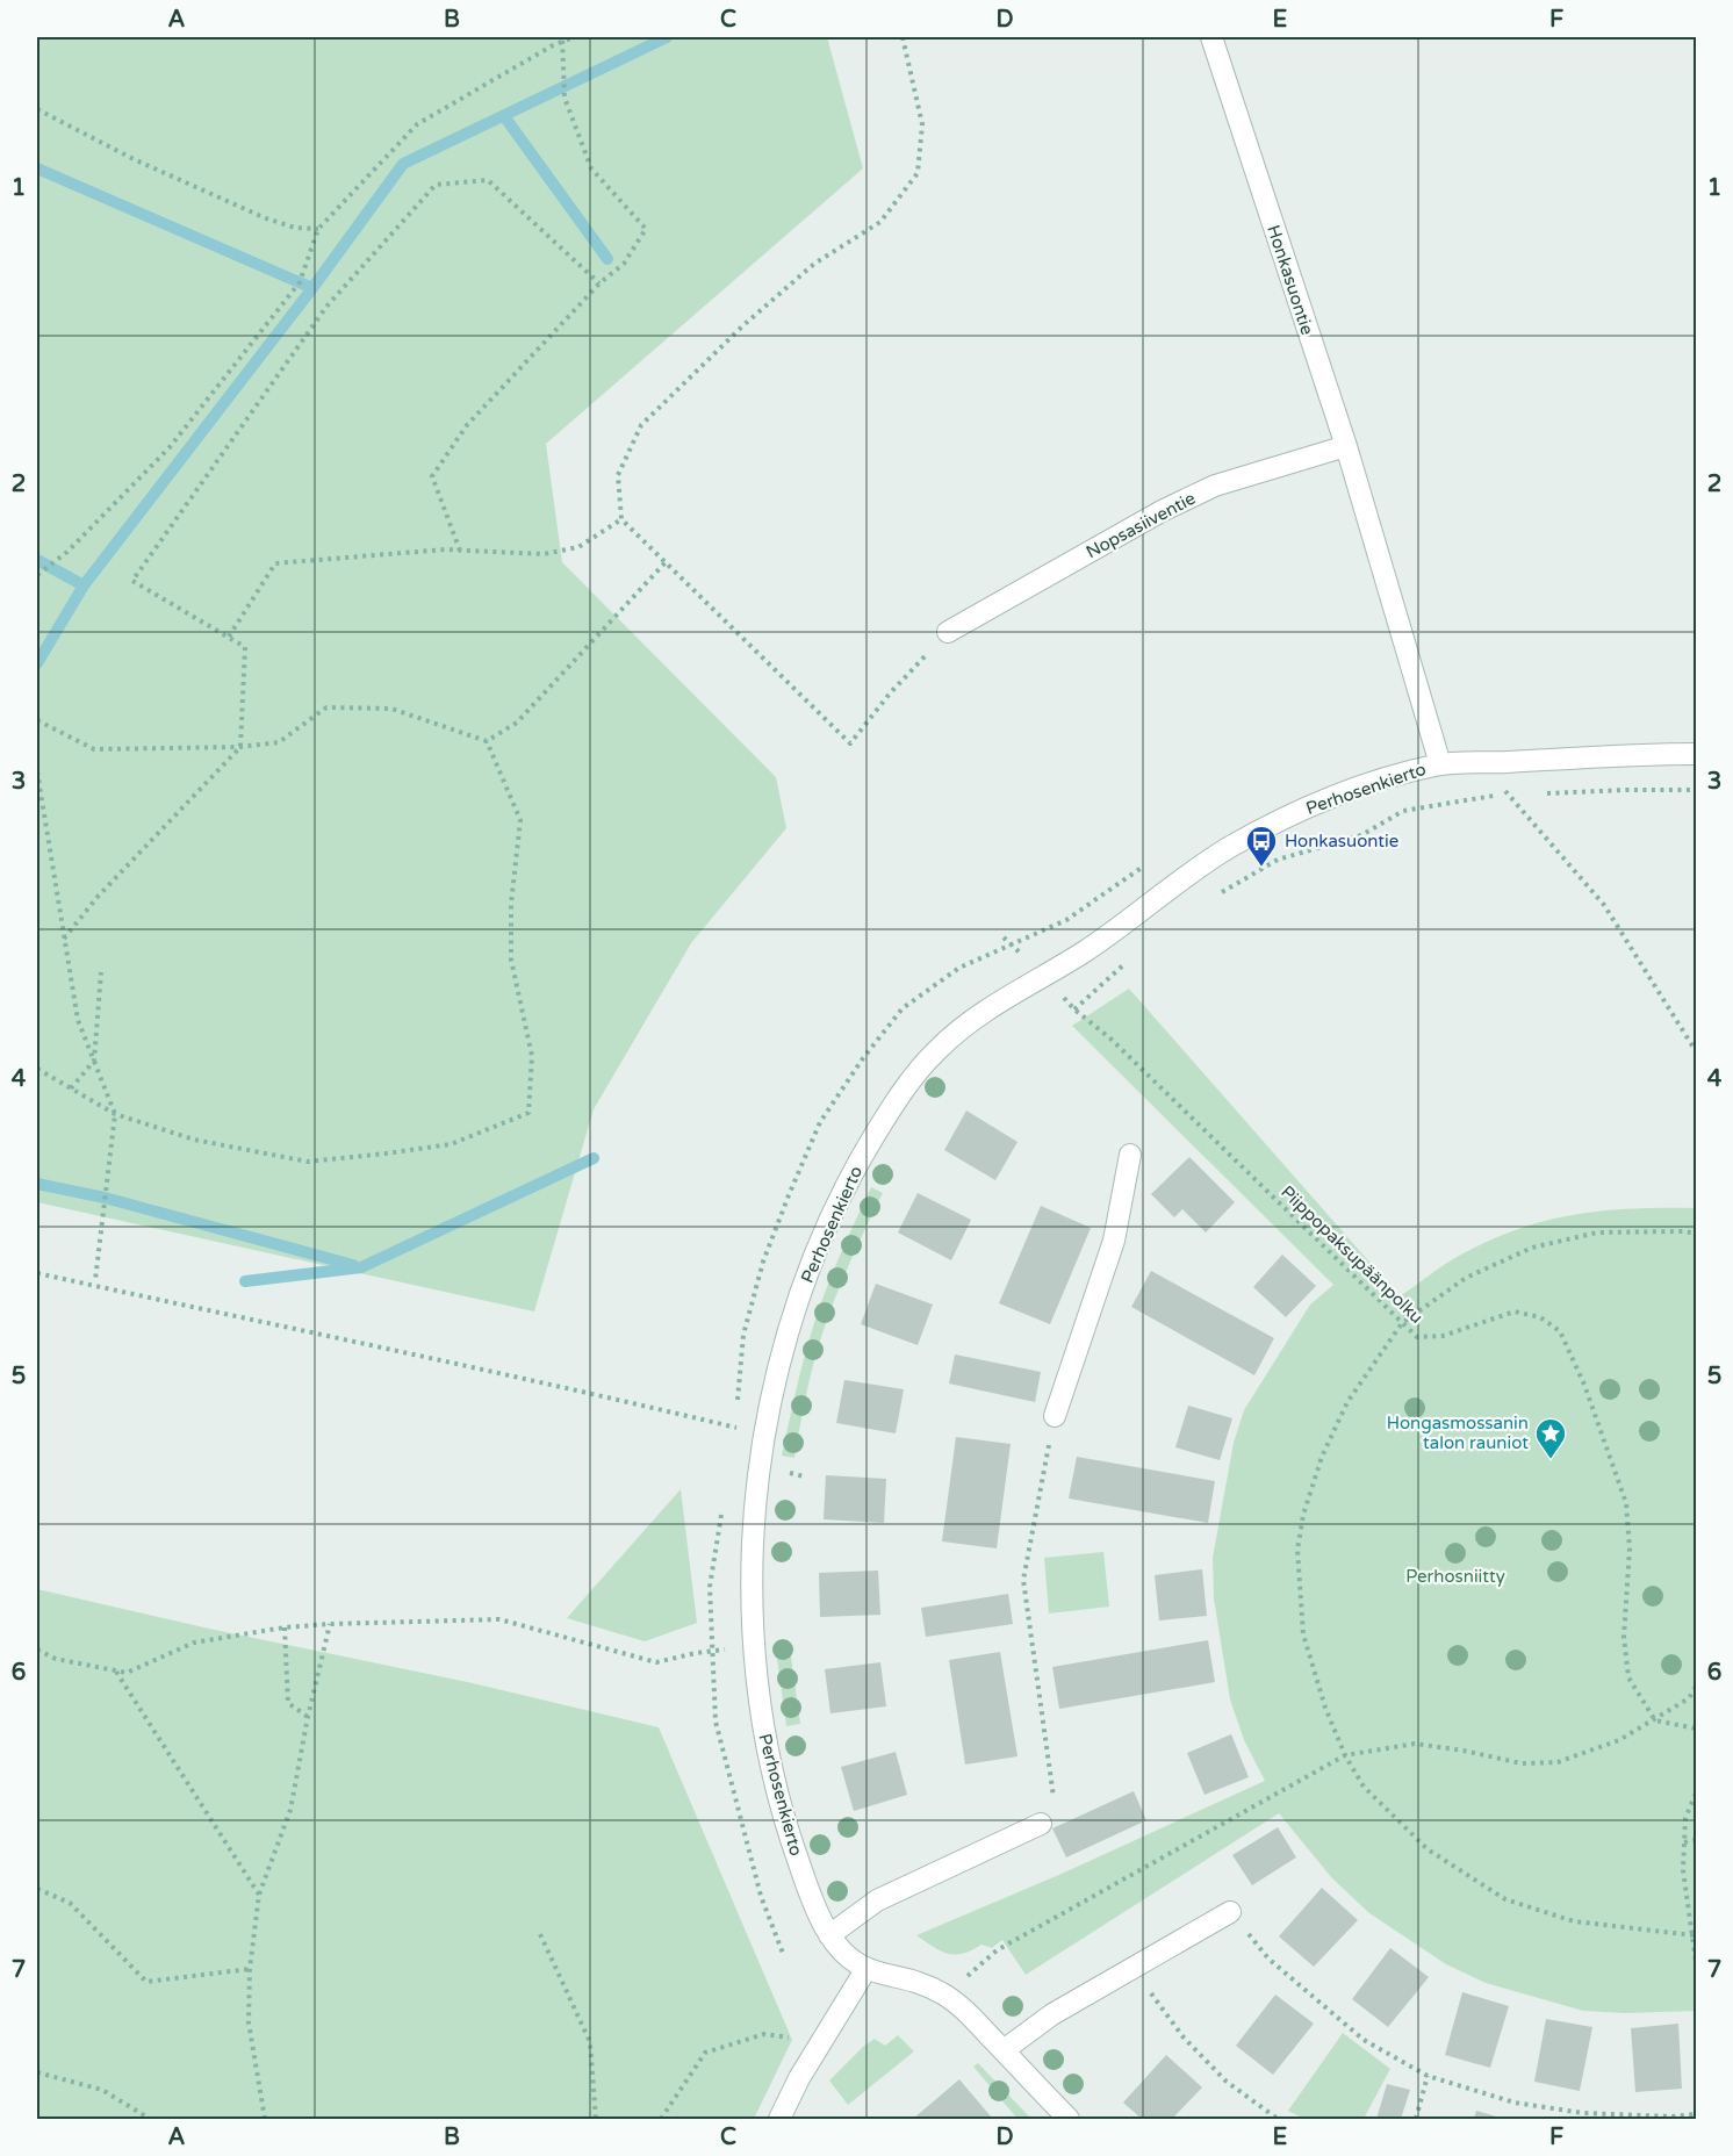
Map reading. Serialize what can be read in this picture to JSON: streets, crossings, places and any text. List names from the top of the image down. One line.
{"streets":{"street":["Honkasuontie","Nopsasiiventie","Perhosenkierto"],"path":["Piippopaksupäänpolku"]},"crossings":[["Honkasuontie","Nopsasiiventie"],["Honkasuontie","Perhosenkierto"],["Perhosenkierto","Piippopaksupäänpolku"]],"parks":["Perhosniitty"],"places":{"bus stop":["Honkasuontie"],"place":["Hongasmossanin talon rauniot"]},"grid":{"columns":["A","B","C","D","E","F"],"rows":["1","2","3","4","5","6","7"]}}
